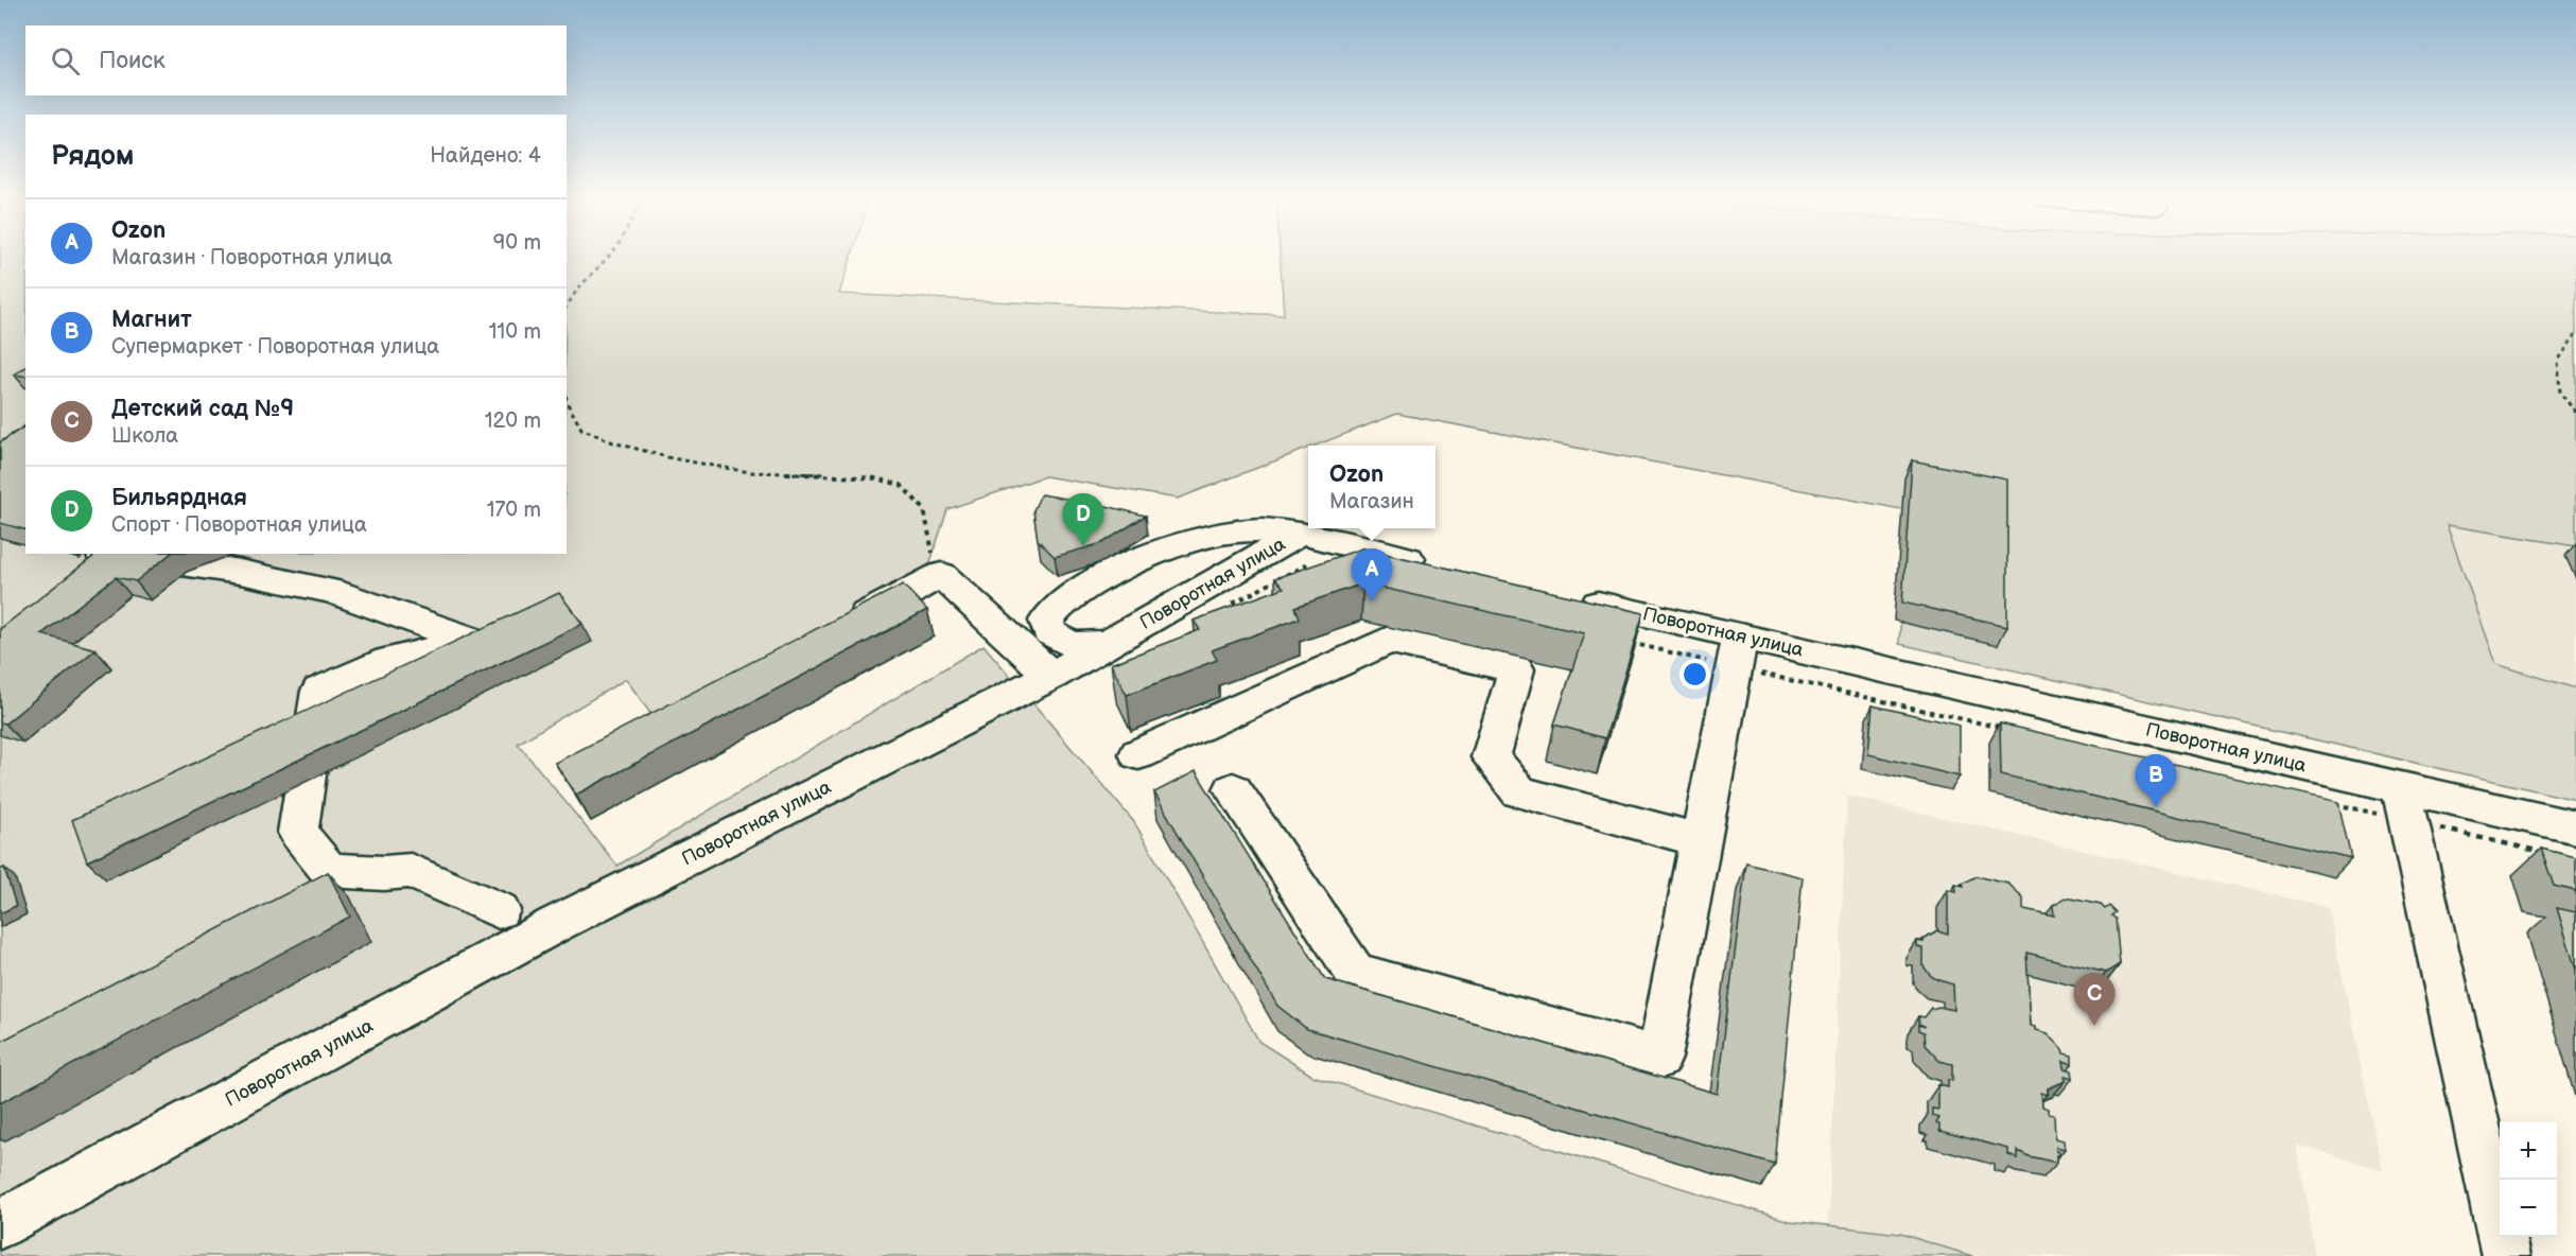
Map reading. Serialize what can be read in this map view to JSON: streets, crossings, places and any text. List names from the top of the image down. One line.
{"streets":{"street":["Поворотная улица"]},"page":{"search":"Поиск","heading":["Рядом","Найдено: 4"],"list":[{"mark":"A","name":"Ozon","note":"Магазин · Поворотная улица","value":"90 m"},{"mark":"B","name":"Магнит","note":"Супермаркет · Поворотная улица","value":"110 m"},{"mark":"C","name":"Детский сад №9","note":"Школа","value":"120 m"},{"mark":"D","name":"Бильярдная","note":"Спорт · Поворотная улица","value":"170 m"}],"popup":["Ozon","Магазин"],"pins":["D","A","B","C"],"map_buttons":["+","−"]}}
